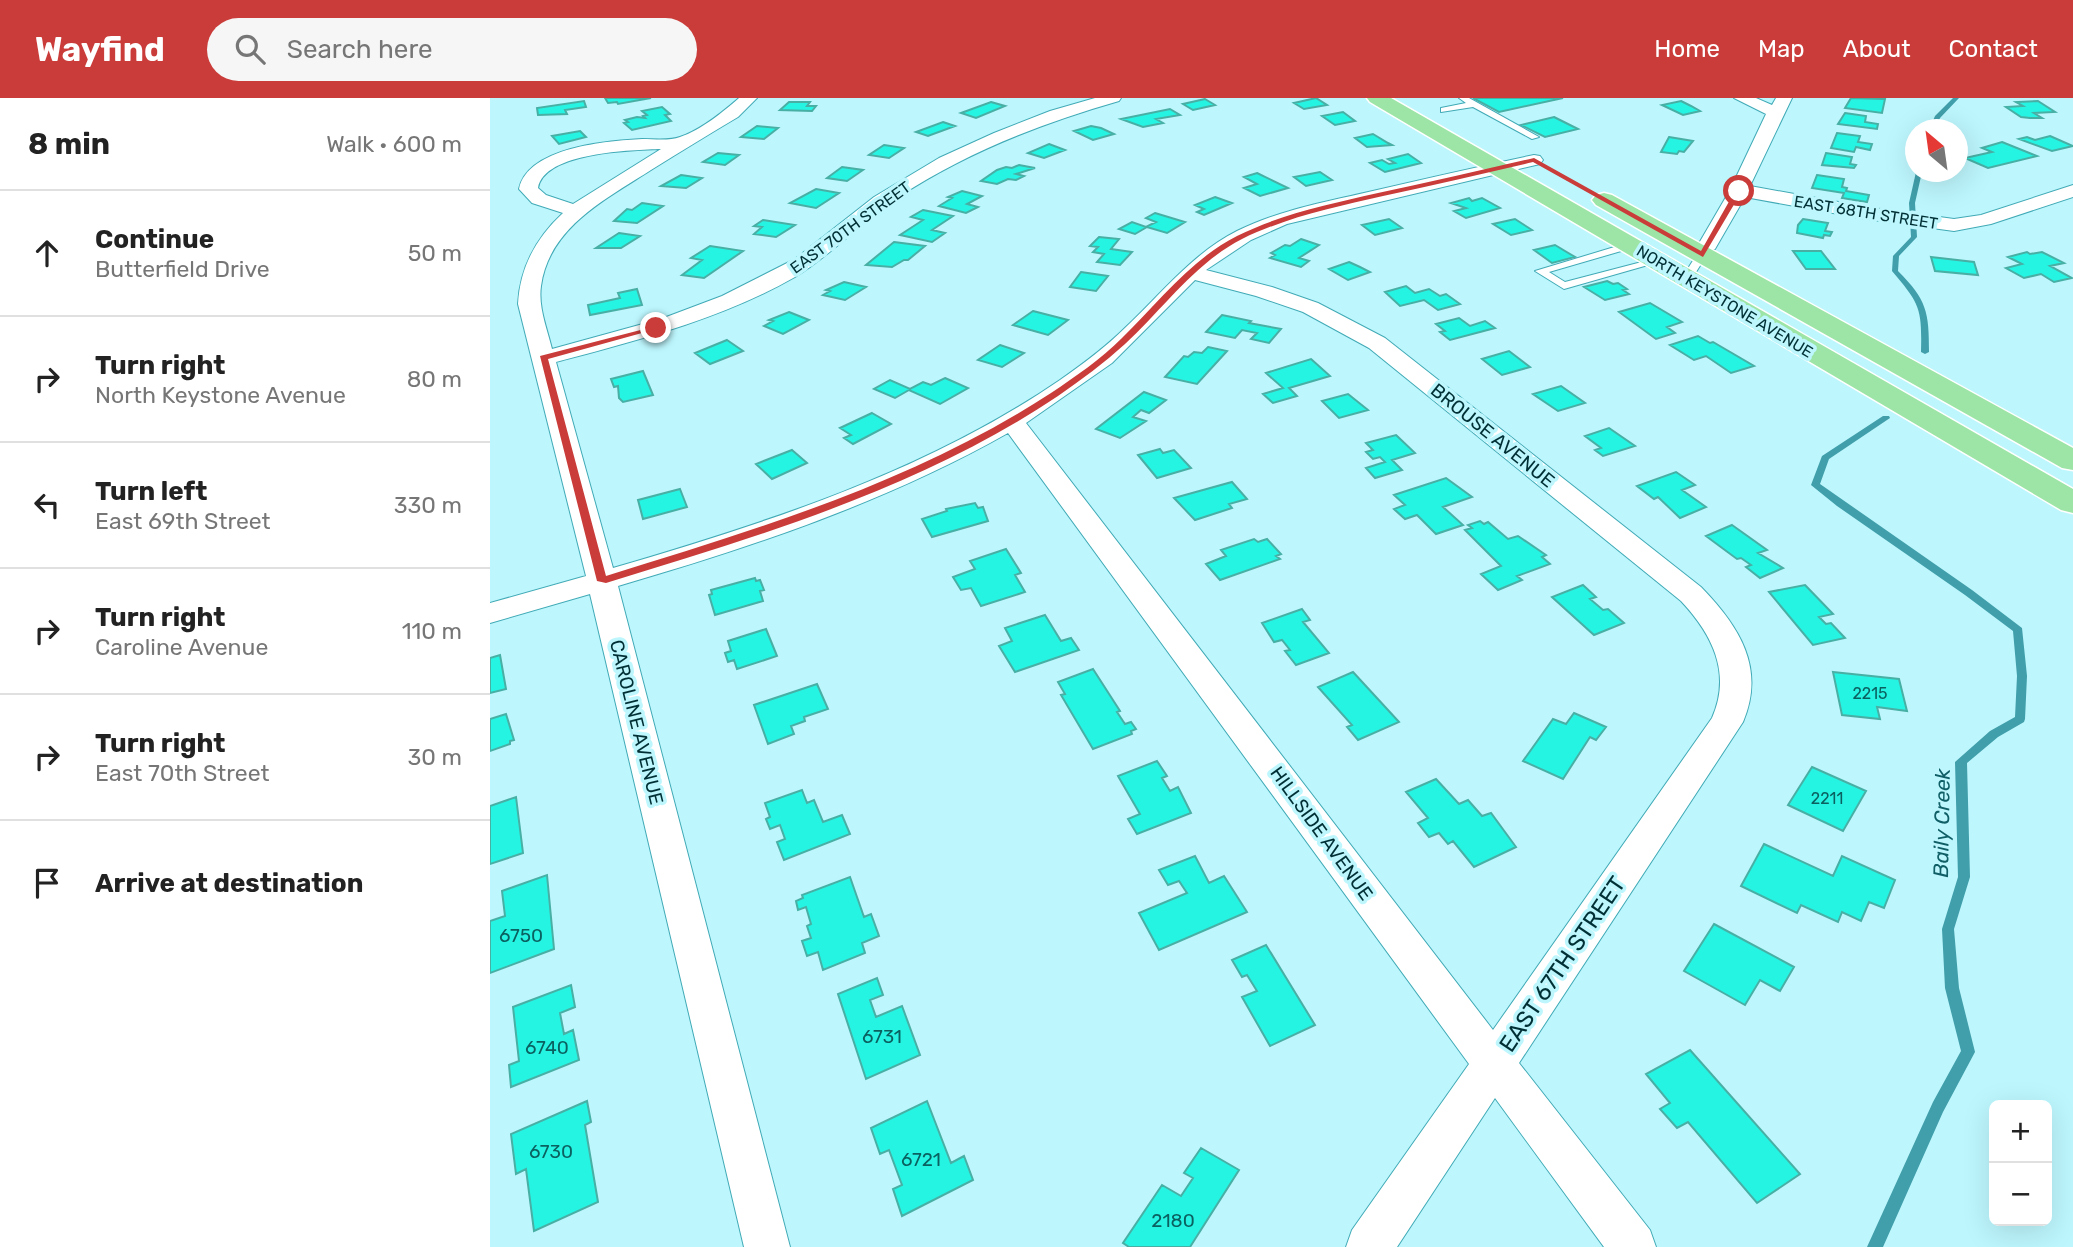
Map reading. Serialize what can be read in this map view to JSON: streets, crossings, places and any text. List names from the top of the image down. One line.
{"streets":{"main road":["NORTH KEYSTONE AVENUE"],"street":["EAST 68TH STREET","EAST 70TH STREET","BROUSE AVENUE","CAROLINE AVENUE","HILLSIDE AVENUE","EAST 67TH STREET"]},"crossings":[["EAST 70TH STREET","CAROLINE AVENUE"],["BROUSE AVENUE","EAST 67TH STREET"],["HILLSIDE AVENUE","EAST 67TH STREET"]],"water":["Baily Creek"],"house_numbers":["2215","2211","6750","6731","6740","6730","6721","2180"],"north":"top left","page":{"header":"Wayfind","search":"Search here","nav":["Home","Map","About","Contact"],"heading":["8 min","Walk · 600 m"],"list":[["Continue","Butterfield Drive","50 m"],["Turn right","North Keystone Avenue","80 m"],["Turn left","East 69th Street","330 m"],["Turn right","Caroline Avenue","110 m"],["Turn right","East 70th Street","30 m"],"Arrive at destination"],"map_buttons":["+","−"]}}
